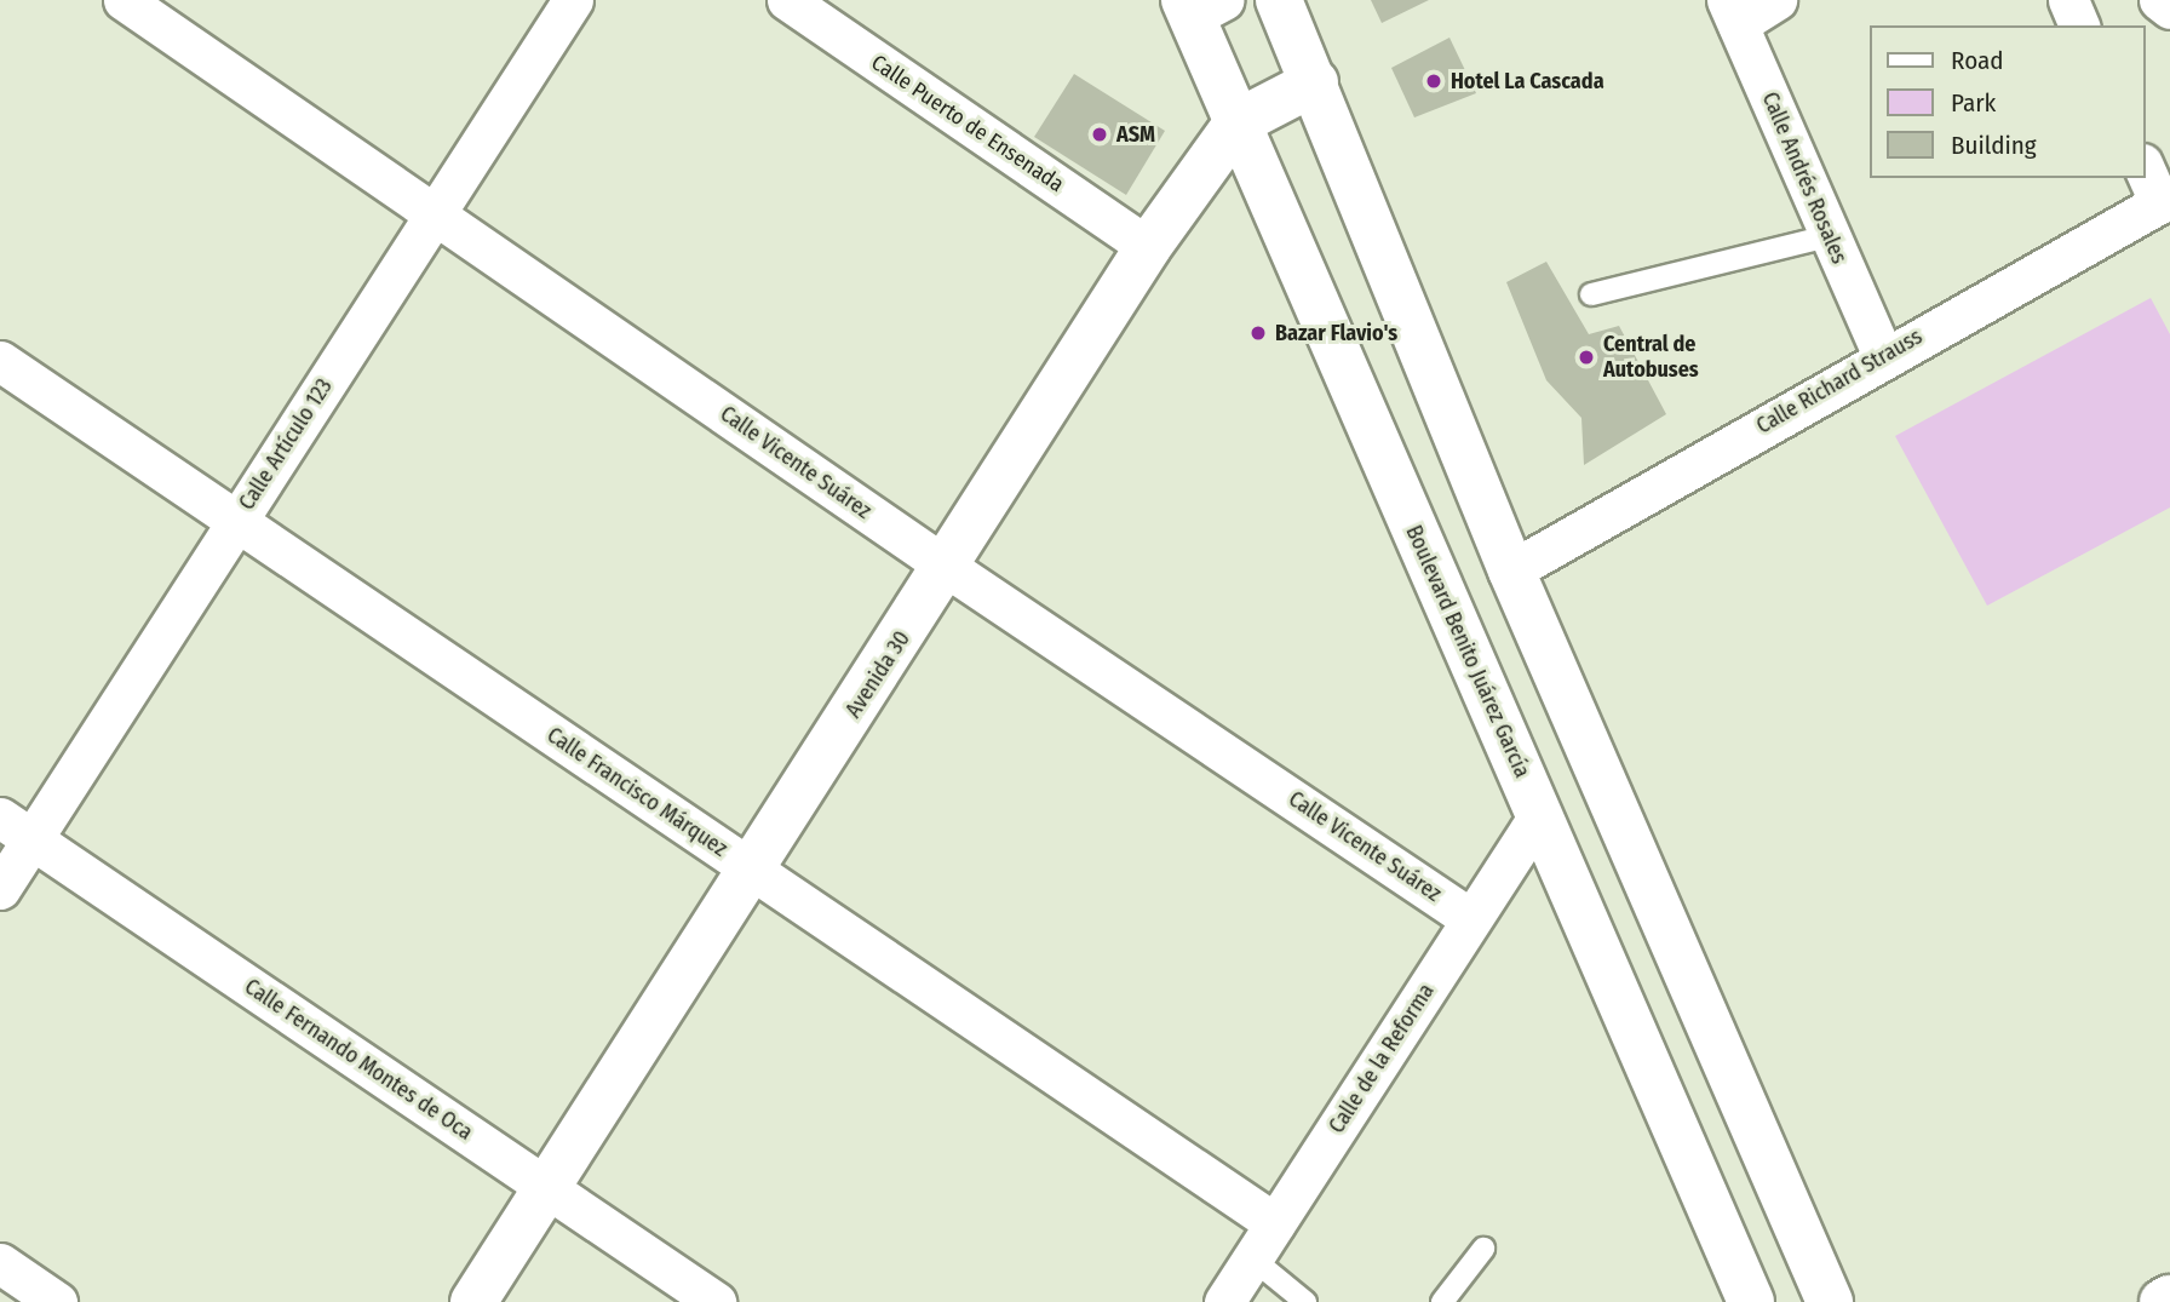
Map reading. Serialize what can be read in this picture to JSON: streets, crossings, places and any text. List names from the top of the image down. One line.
{"streets":{"main road":["Boulevard Benito Juárez García","Avenida 30"],"street":["Calle Puerto de Ensenada","Calle Andrés Rosales","Calle Richard Strauss","Calle Artículo 123","Calle Vicente Suárez","Calle Francisco Márquez","Calle de la Reforma","Calle Fernando Montes de Oca"]},"crossings":[["Calle Puerto de Ensenada","Avenida 30"],["Calle Andrés Rosales","Calle Richard Strauss"],["Calle Artículo 123","Calle Vicente Suárez"],["Calle Artículo 123","Calle Francisco Márquez"],["Calle Artículo 123","Calle Fernando Montes de Oca"],["Calle Vicente Suárez","Avenida 30"],["Calle Vicente Suárez","Calle de la Reforma"],["Boulevard Benito Juárez García","Avenida 30"],["Boulevard Benito Juárez García","Calle de la Reforma"],["Avenida 30","Calle Francisco Márquez"],["Avenida 30","Calle Fernando Montes de Oca"],["Calle Francisco Márquez","Calle de la Reforma"]],"places":["Hotel La Cascada","ASM","Bazar Flavio's","Central de Autobuses"],"legend":["Road","Park","Building"]}
